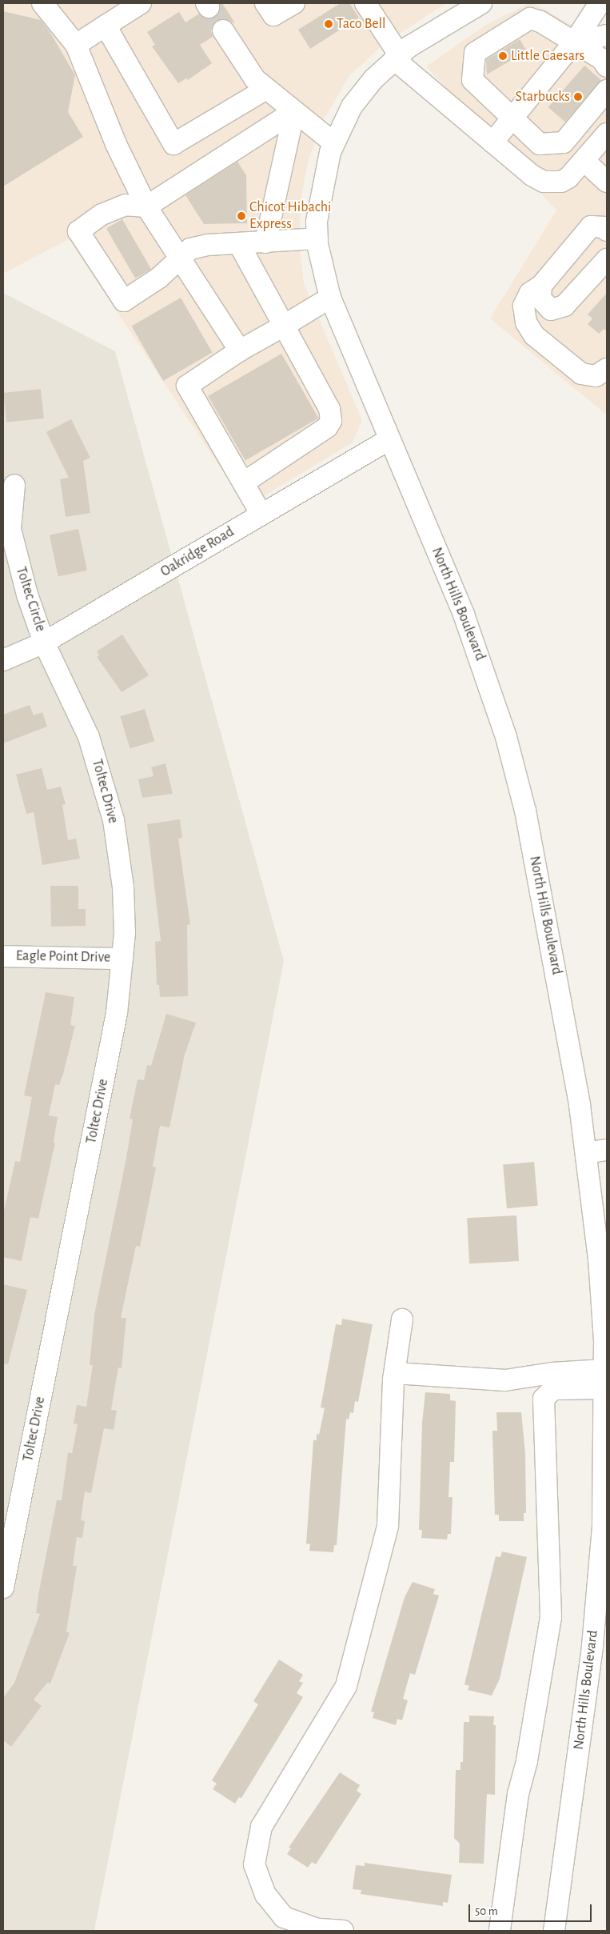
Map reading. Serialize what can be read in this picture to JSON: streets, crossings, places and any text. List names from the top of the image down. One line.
{"streets":{"street":["Oakridge Road","Toltec Circle","North Hills Boulevard","Toltec Drive","Eagle Point Drive"]},"crossings":[["Oakridge Road","Toltec Circle"],["Oakridge Road","North Hills Boulevard"],["Oakridge Road","Toltec Drive"],["Toltec Circle","Toltec Drive"],["Toltec Drive","Eagle Point Drive"]],"places":["Taco Bell","Little Caesars","Starbucks","Chicot Hibachi Express"],"scale_bar":"50 m"}
